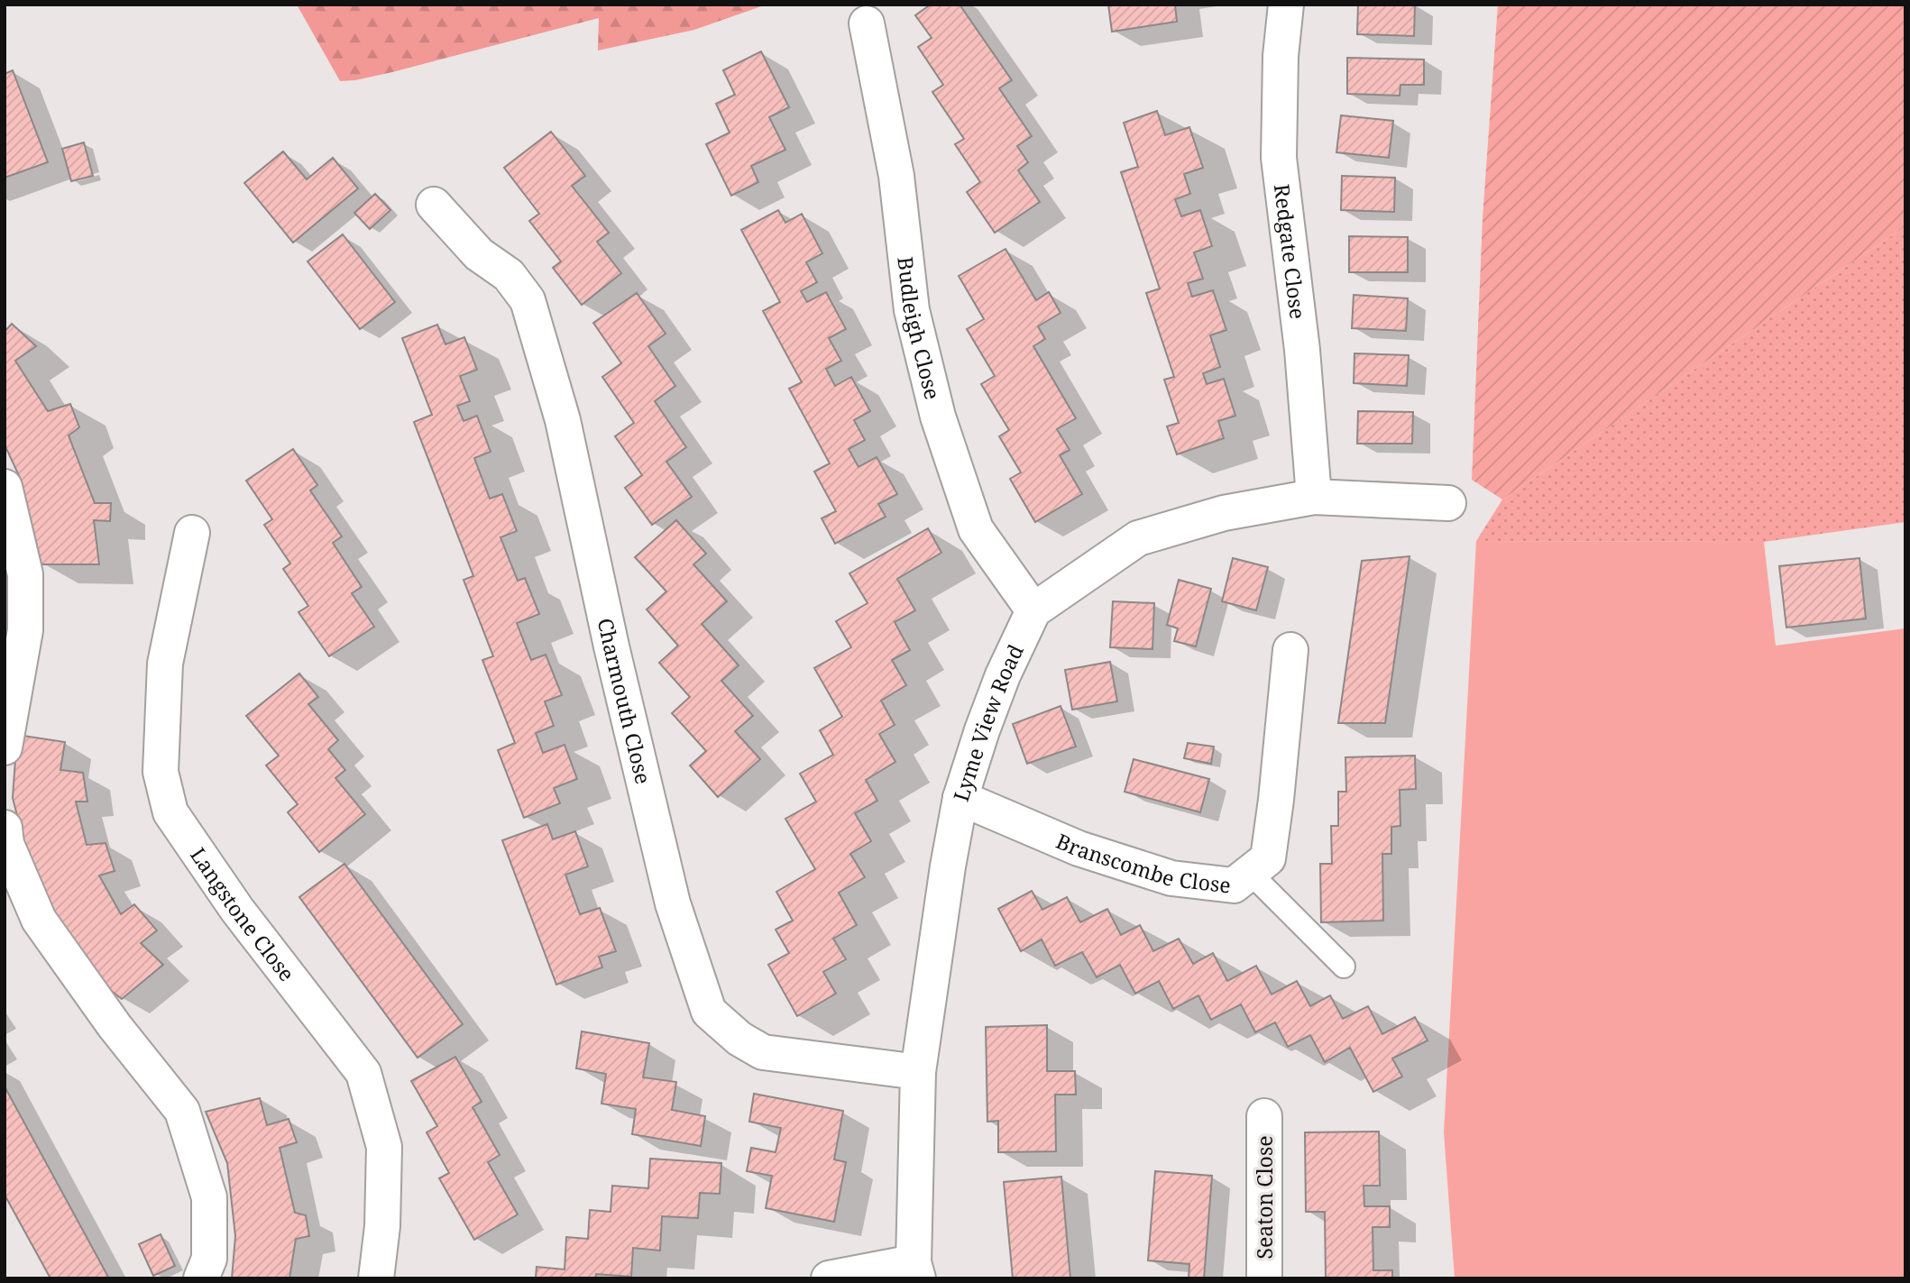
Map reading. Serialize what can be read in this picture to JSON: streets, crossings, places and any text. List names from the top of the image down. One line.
{"streets":{"street":["Redgate Close","Budleigh Close","Charmouth Close","Lyme View Road","Branscombe Close","Langstone Close","Seaton Close"]},"crossings":[["Budleigh Close","Lyme View Road"],["Charmouth Close","Lyme View Road"],["Lyme View Road","Branscombe Close"]]}
